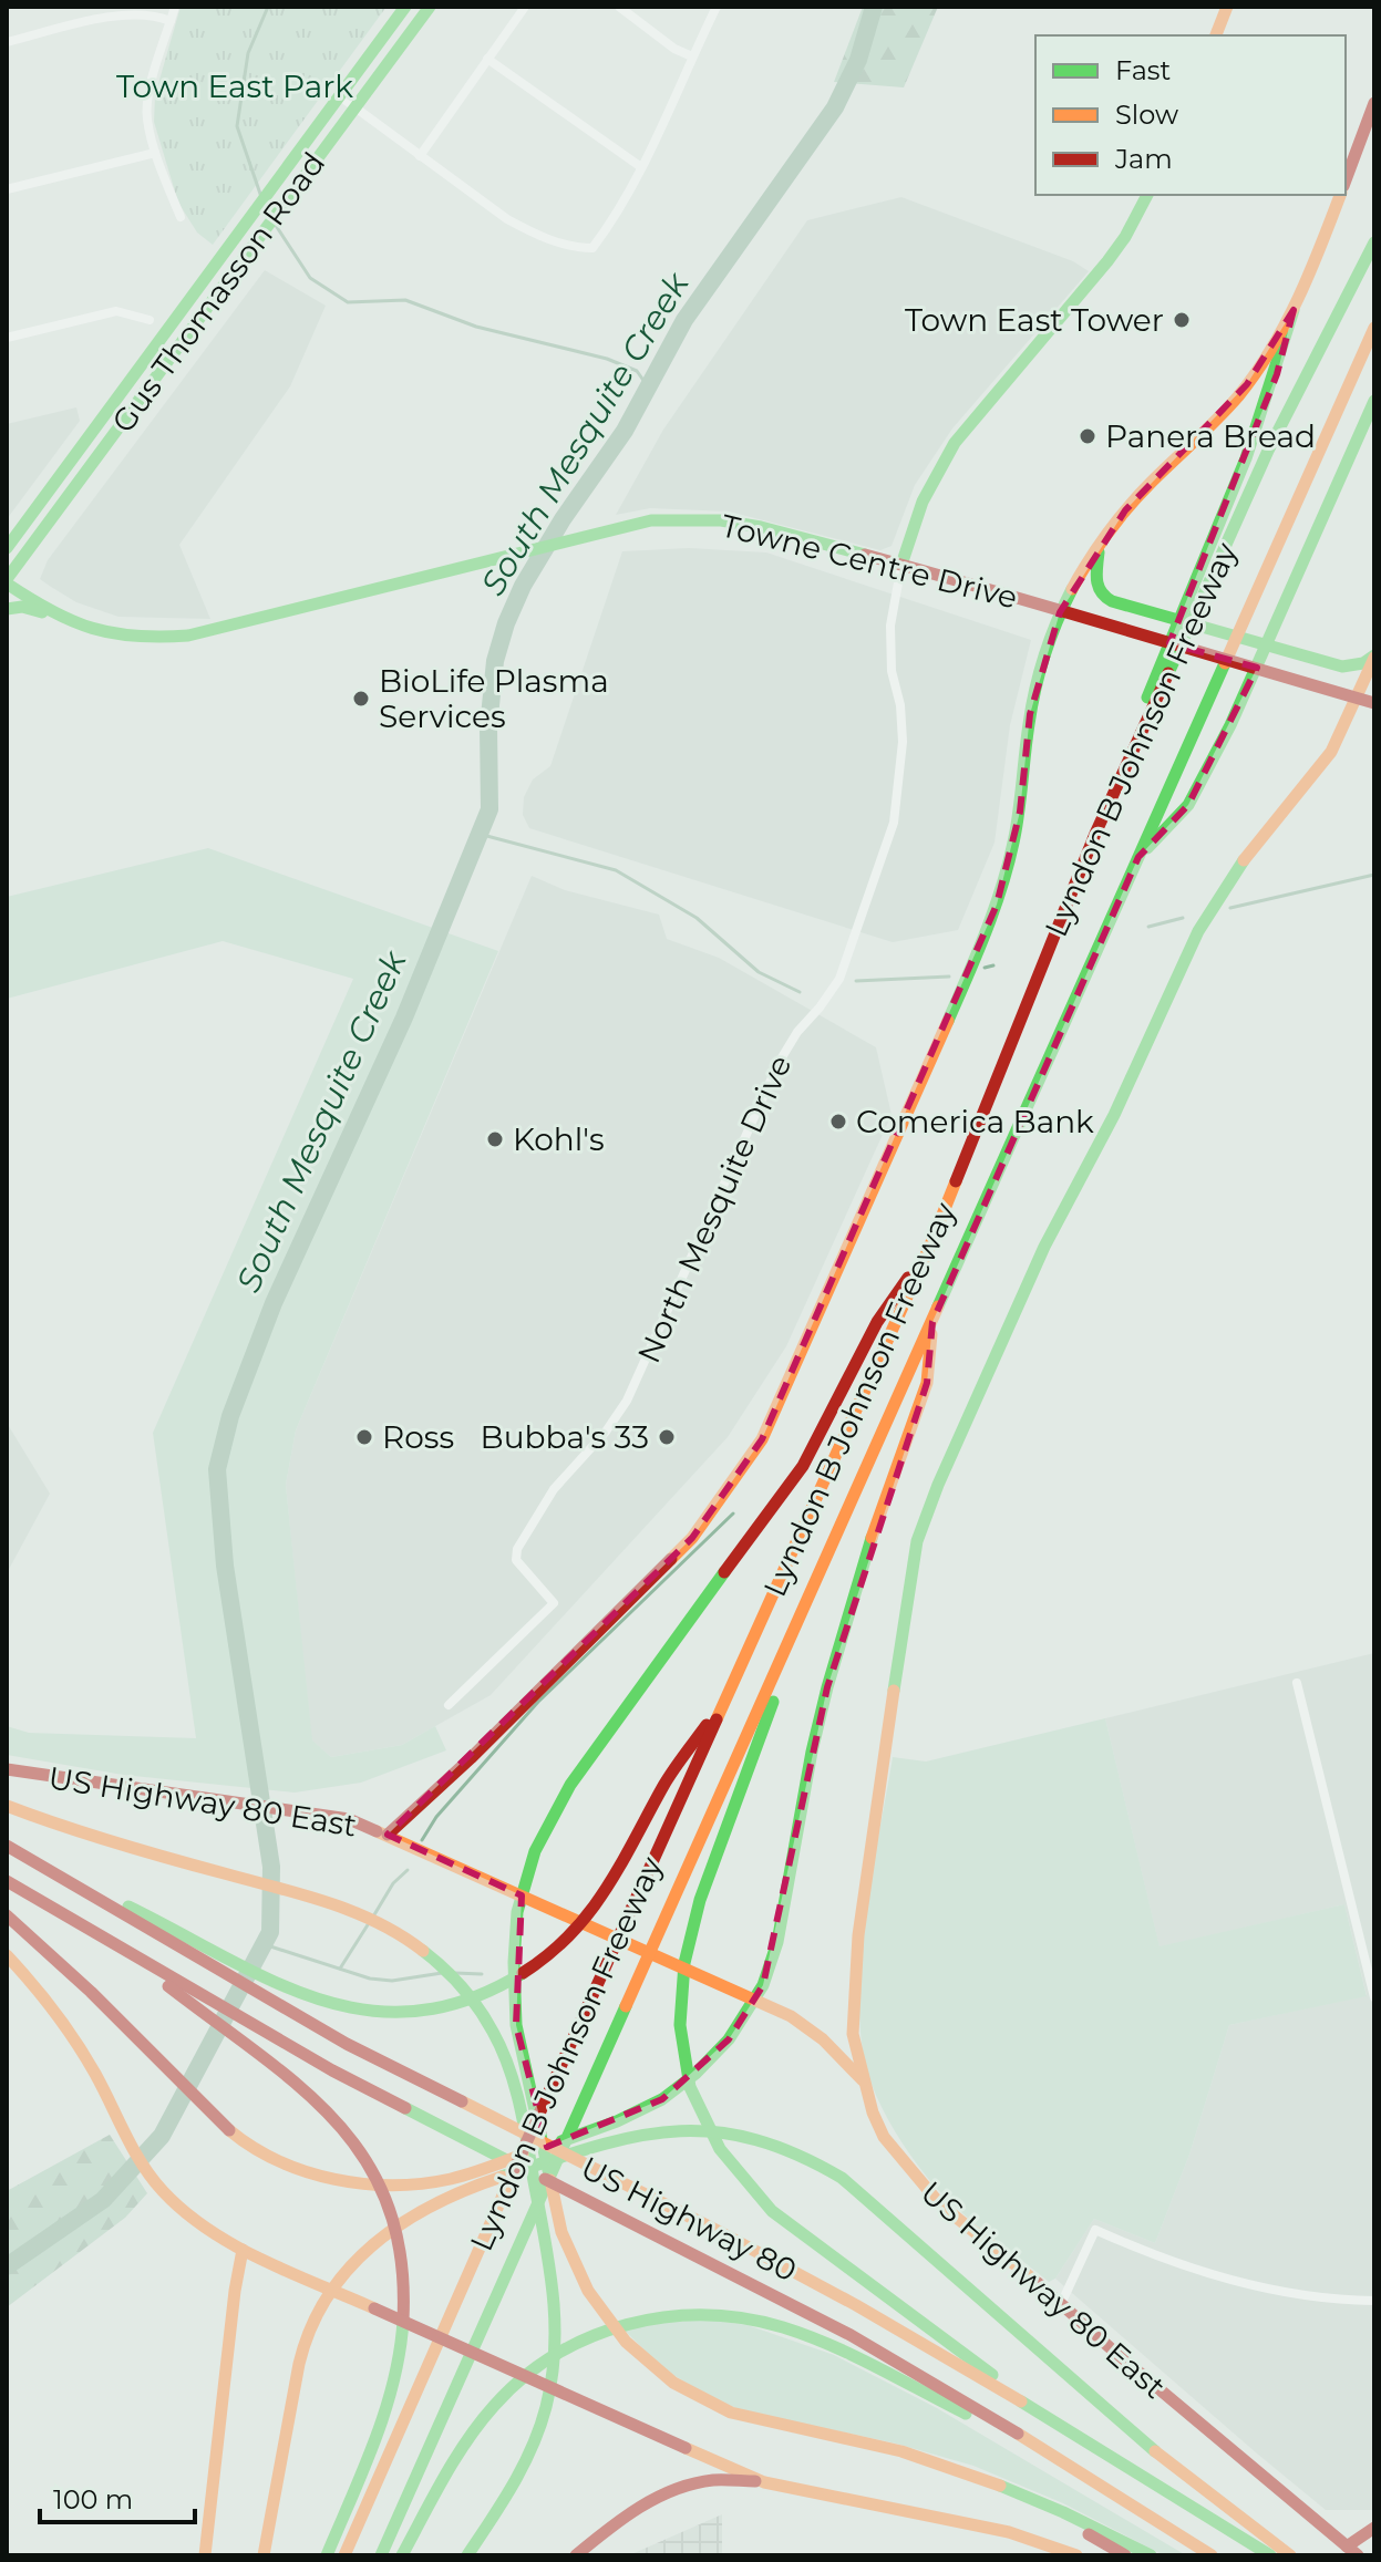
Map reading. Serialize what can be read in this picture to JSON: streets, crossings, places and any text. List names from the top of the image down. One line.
{"streets":{"main road":["Gus Thomasson Road","Towne Centre Drive","Lyndon B Johnson Freeway","North Mesquite Drive","US Highway 80 East","US Highway 80"]},"crossings":[["Gus Thomasson Road","Towne Centre Drive"],["Towne Centre Drive","Lyndon B Johnson Freeway"],["Towne Centre Drive","North Mesquite Drive"],["Lyndon B Johnson Freeway","US Highway 80 East"]],"water":["South Mesquite Creek"],"parks":["Town East Park"],"places":["Town East Tower","Panera Bread","BioLife Plasma Services","Comerica Bank","Kohl's","Ross","Bubba's 33"],"legend":["Fast","Slow","Jam"],"scale_bar":"100 m"}
